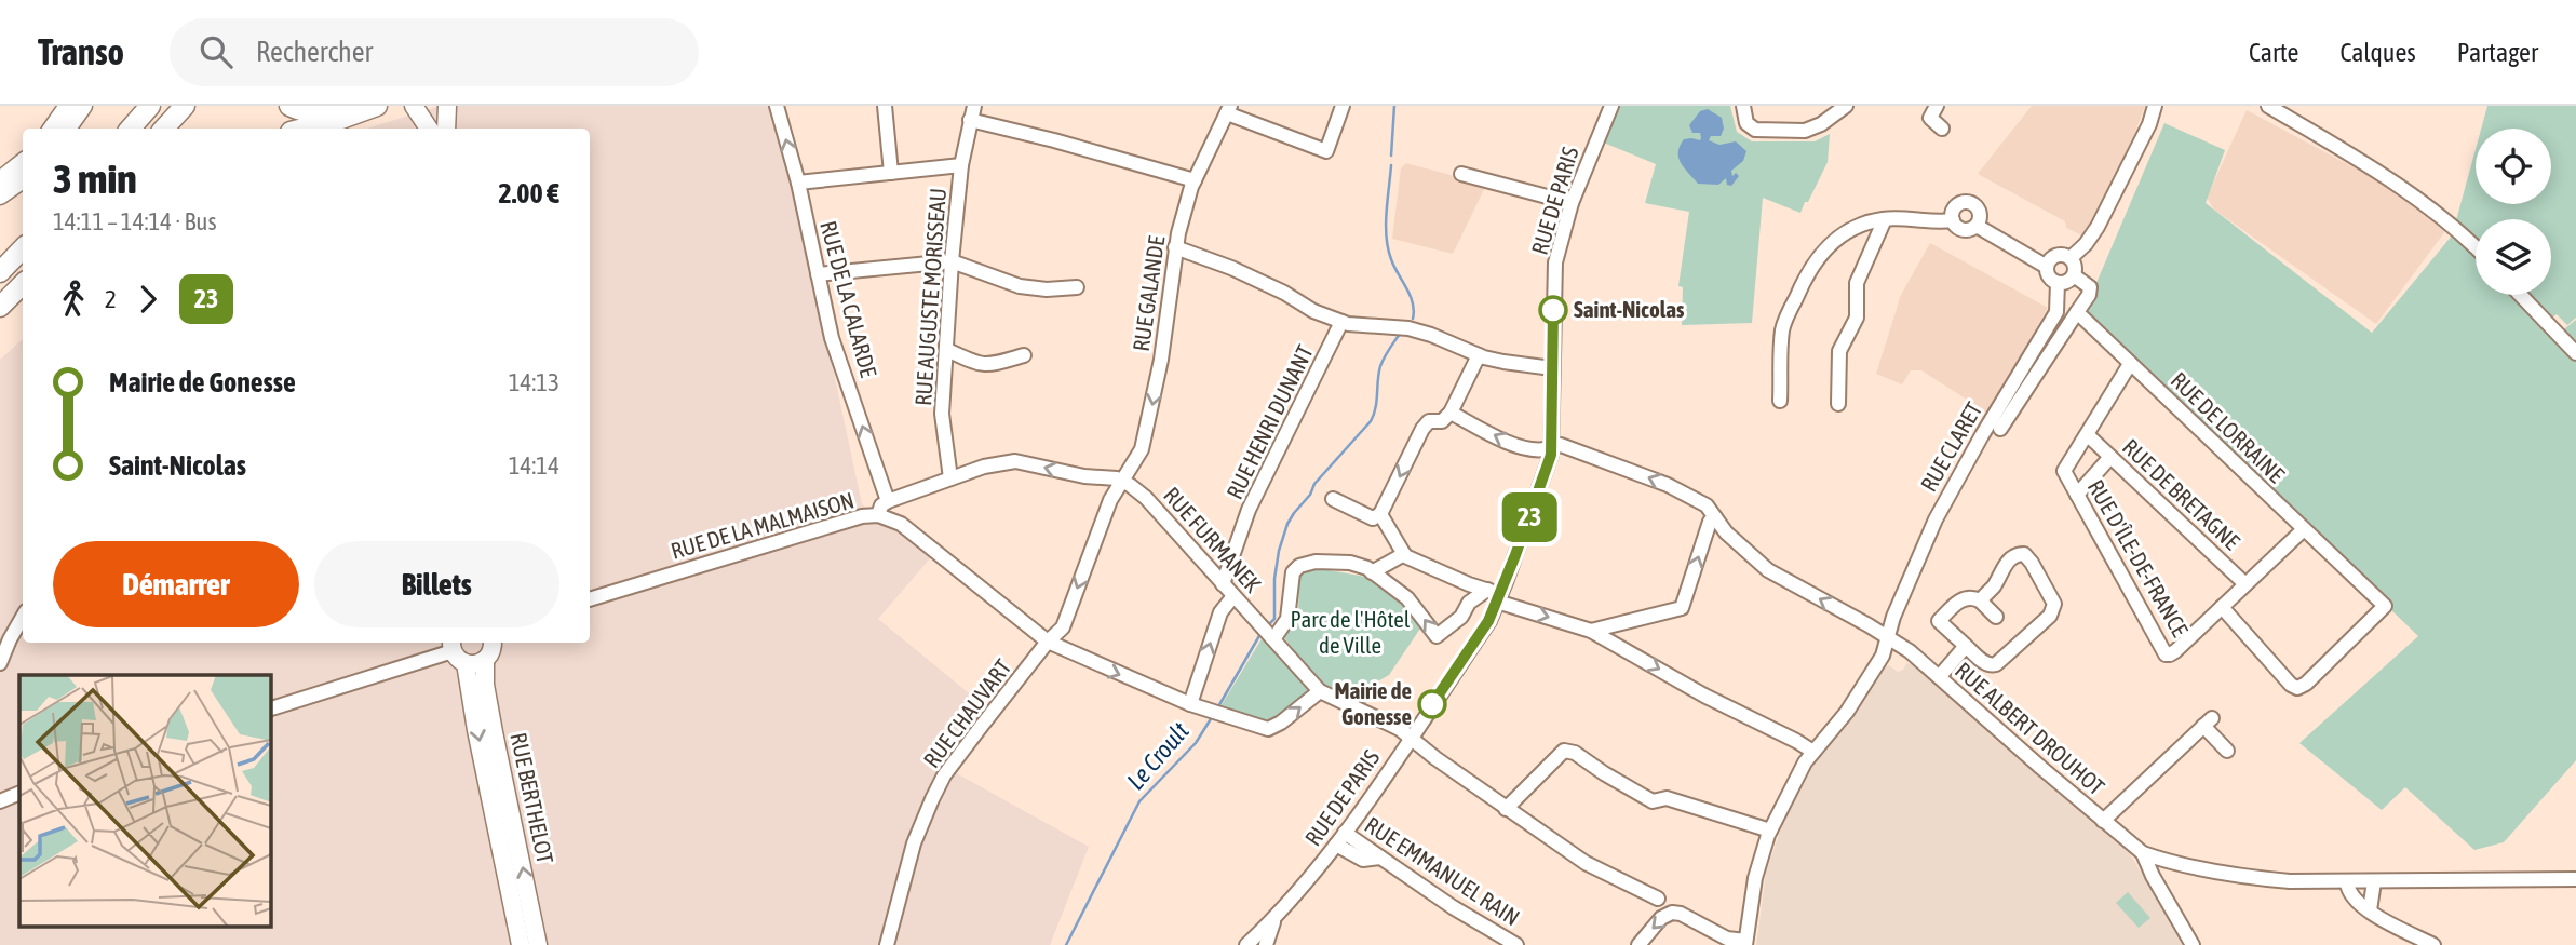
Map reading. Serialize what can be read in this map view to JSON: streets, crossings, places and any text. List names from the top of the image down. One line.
{"streets":{"main road":["RUE BERTHELOT"],"street":["RUE DE PARIS","RUE GALANDE","RUE AUGUSTE MORISSEAU","RUE DE LA CALARDE","RUE HENRI DUNANT","RUE DE LORRAINE","RUE CLARET","RUE DE BRETAGNE","RUE DE LA MALMAISON","RUE FURMANEK","RUE D'ÎLE-DE-FRANCE","RUE CHAUVART","RUE ALBERT DROUHOT","RUE EMMANUEL RAIN"]},"crossings":[["RUE DE PARIS","RUE FURMANEK"],["RUE DE PARIS","RUE ALBERT DROUHOT"],["RUE DE PARIS","RUE EMMANUEL RAIN"],["RUE GALANDE","RUE FURMANEK"],["RUE GALANDE","RUE CHAUVART"],["RUE HENRI DUNANT","RUE FURMANEK"],["RUE DE LORRAINE","RUE D'ÎLE-DE-FRANCE"],["RUE CLARET","RUE ALBERT DROUHOT"],["RUE DE BRETAGNE","RUE D'ÎLE-DE-FRANCE"],["RUE DE LA MALMAISON","RUE FURMANEK"],["RUE DE LA MALMAISON","RUE CHAUVART"]],"one_way":["RUE GALANDE","RUE DE LA CALARDE","RUE ALBERT DROUHOT"],"water":["Le Croult"],"parks":["Parc de l'Hôtel de Ville"],"places":["Saint-Nicolas","Mairie de Gonesse"],"lines":["bus line 23"],"page":{"header":"Transo","search":"Rechercher","nav":["Carte","Calques","Partager"],"on_map":"23","heading":["3 min","14:11 – 14:14 · Bus","2.00 €"],"legs":["2","23"],"list":[{"name":"Mairie de Gonesse","value":"14:13"},{"name":"Saint-Nicolas","value":"14:14"}],"buttons":["Démarrer","Billets"]}}
